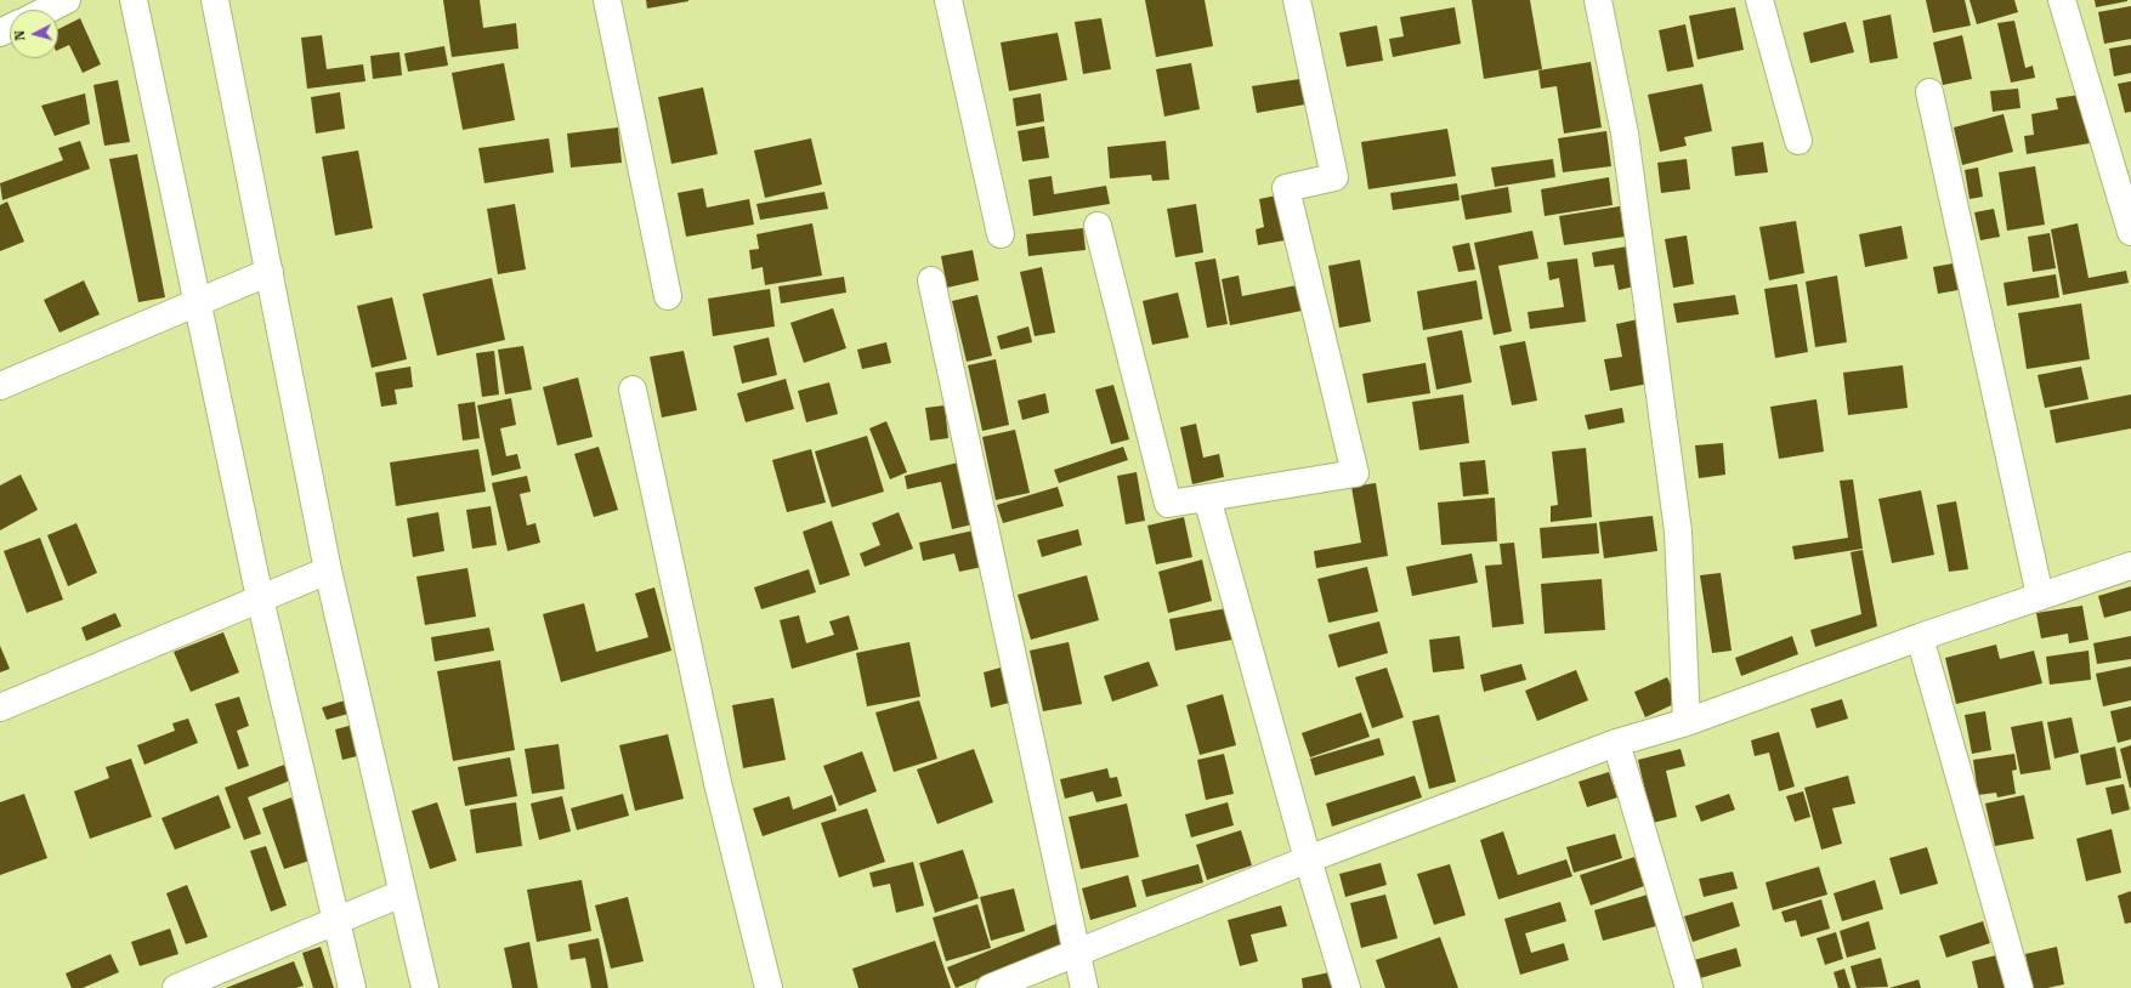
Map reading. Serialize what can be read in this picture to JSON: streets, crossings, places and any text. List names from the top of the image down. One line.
{"north":"left"}
